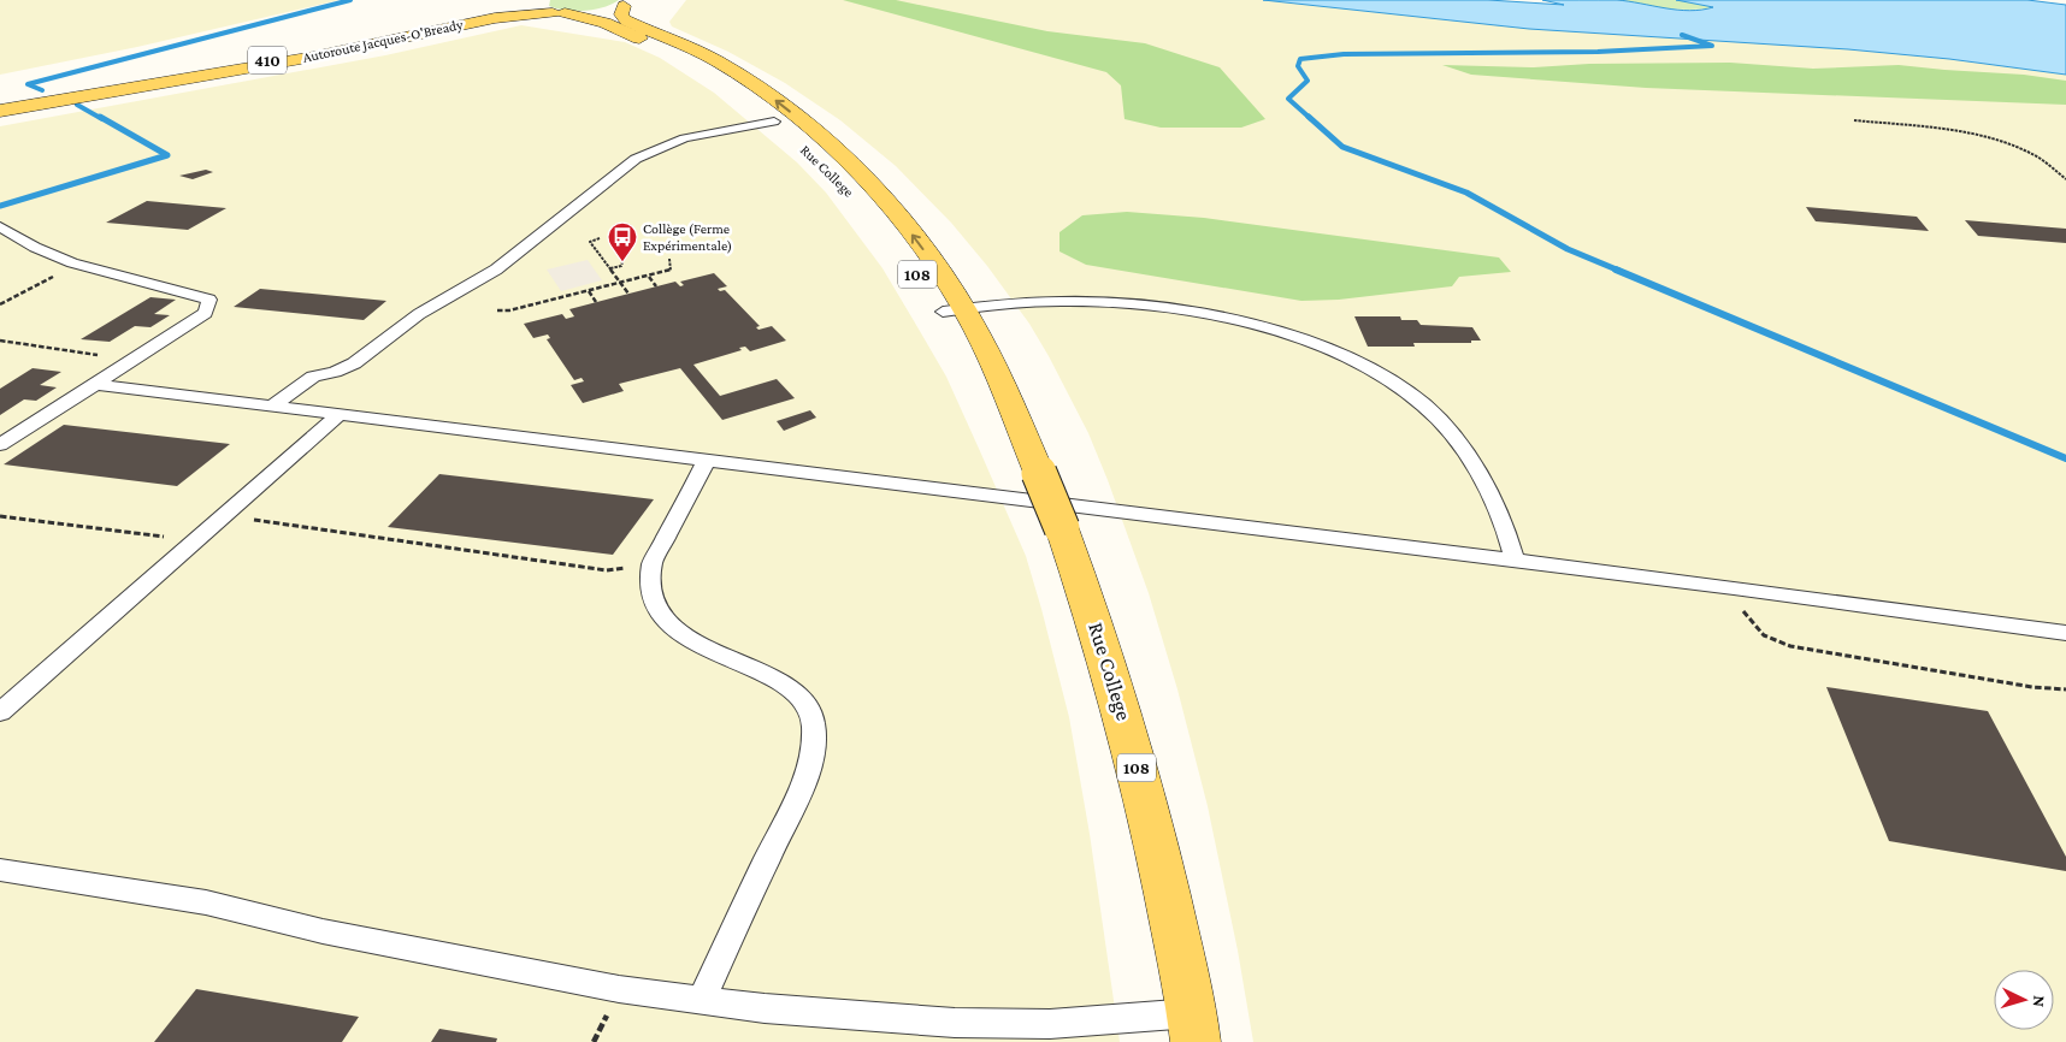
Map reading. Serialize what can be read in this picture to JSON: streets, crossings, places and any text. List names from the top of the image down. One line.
{"streets":{"main road":["Autoroute Jacques-O'Bready","410","Rue College","108"]},"crossings":[["Autoroute Jacques-O'Bready","Rue College"]],"places":{"bus stop":["Collège (Ferme Expérimentale)"]},"north":"right"}
